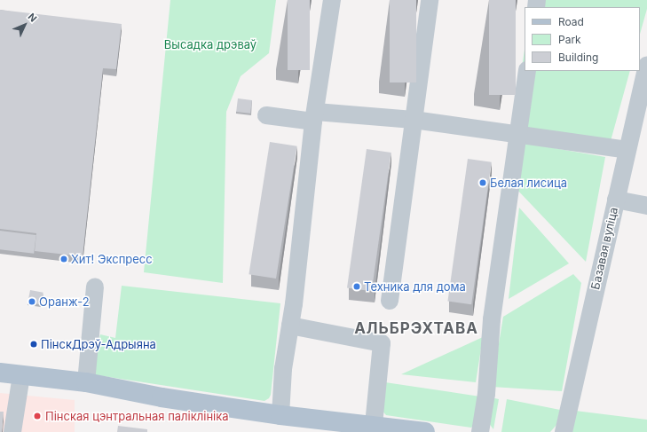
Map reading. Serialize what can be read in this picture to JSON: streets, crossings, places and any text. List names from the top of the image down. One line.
{"streets":{"street":["Базавая вуліца"]},"districts":["АЛЬБРЭХТАВА"],"parks":["Высадка дрэваў"],"places":["Белая лисица","Хит! Экспресс","Техника для дома","Оранж-2","ПінскДрэў-Адрыяна","Пінская цэнтральная паліклініка"],"legend":["Road","Park","Building"],"north":"top right"}
